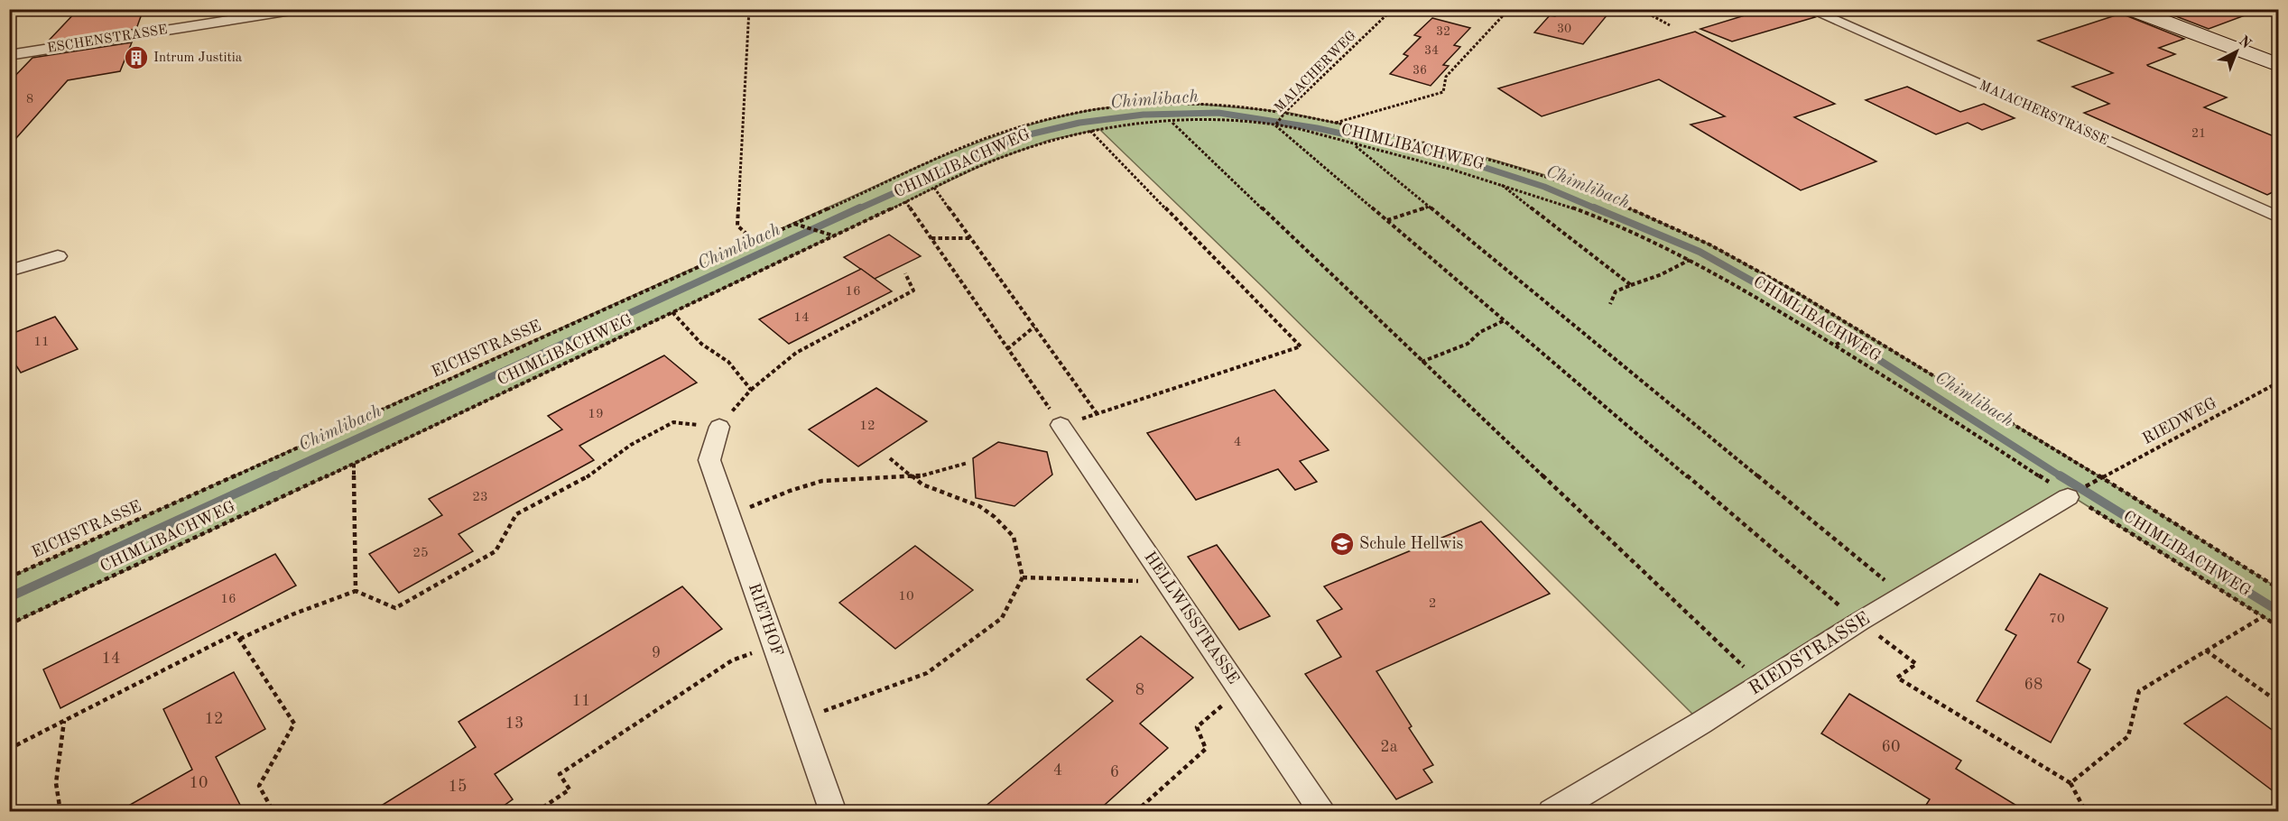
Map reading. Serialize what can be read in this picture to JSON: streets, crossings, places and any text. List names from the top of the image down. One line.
{"streets":{"street":["ESCHENSTRASSE","MAIACHERSTRASSE","HELLWISSTRASSE","RIETHOF","RIEDSTRASSE"],"path":["MAIACHERWEG","CHIMLIBACHWEG","EICHSTRASSE","RIEDWEG"]},"crossings":[["MAIACHERWEG","CHIMLIBACHWEG"],["MAIACHERWEG","EICHSTRASSE"],["CHIMLIBACHWEG","RIEDSTRASSE"],["EICHSTRASSE","RIEDWEG"]],"water":["Chimlibach"],"places":{"building":["Intrum Justitia"],"school or university":["Schule Hellwis"]},"house_numbers":["30","32","34","36","8","21","16","14","11","19","12","4","23","25","10","16","2","70","9","14","68","8","11","12","13","2a","60","4","6","10","15"],"north":"top right"}
